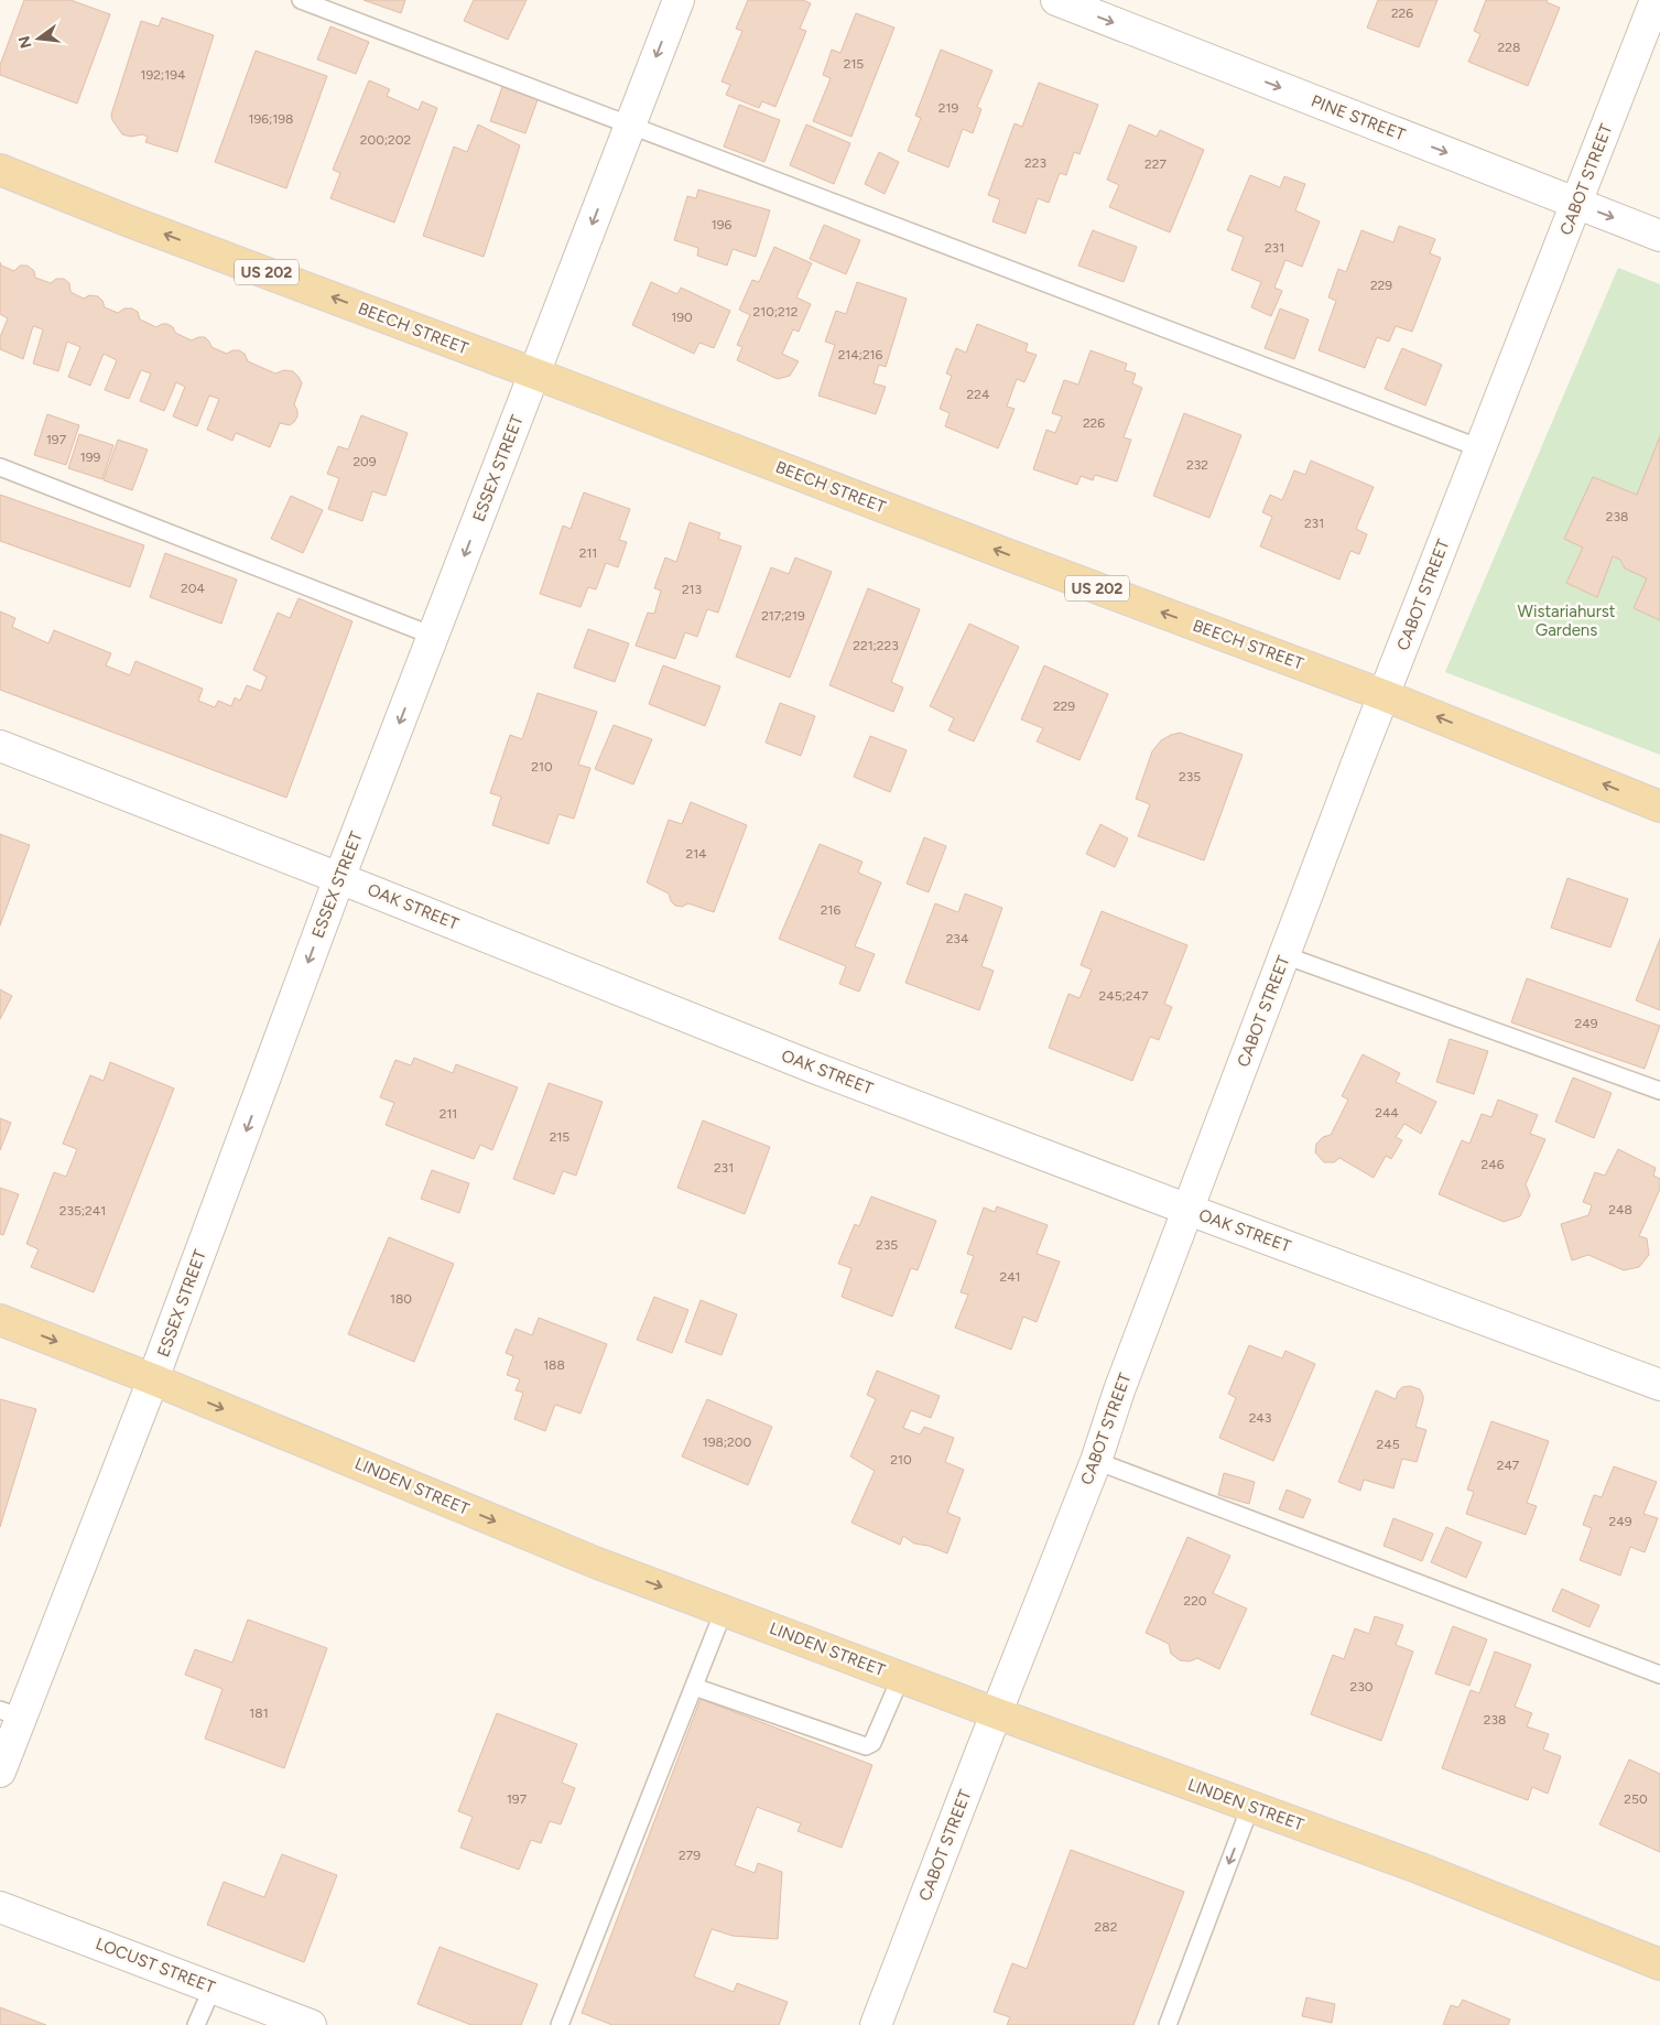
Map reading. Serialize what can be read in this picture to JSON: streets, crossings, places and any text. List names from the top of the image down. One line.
{"streets":{"main road":["US 202","BEECH STREET","LINDEN STREET"],"street":["PINE STREET","CABOT STREET","ESSEX STREET","OAK STREET","LOCUST STREET"]},"crossings":[["PINE STREET","CABOT STREET"],["CABOT STREET","BEECH STREET"],["CABOT STREET","OAK STREET"],["CABOT STREET","LINDEN STREET"],["BEECH STREET","ESSEX STREET"],["ESSEX STREET","OAK STREET"],["ESSEX STREET","LINDEN STREET"]],"one_way":["PINE STREET","BEECH STREET","ESSEX STREET","LINDEN STREET"],"parks":["Wistariahurst Gardens"],"house_numbers":["226","228","215","192;194","219","196;198","200;202","223","227","196","231","229","210;212","190","214;216","224","226","197","199","209","232","238","231","211","204","213","217;219","221;223","229","210","235","214","216","234","245;247","249","244","211","215","246","231","248","235;241","235","241","180","188","243","198;200","245","210","247","249","220","230","181","238","197","250","279","282"],"north":"left"}
